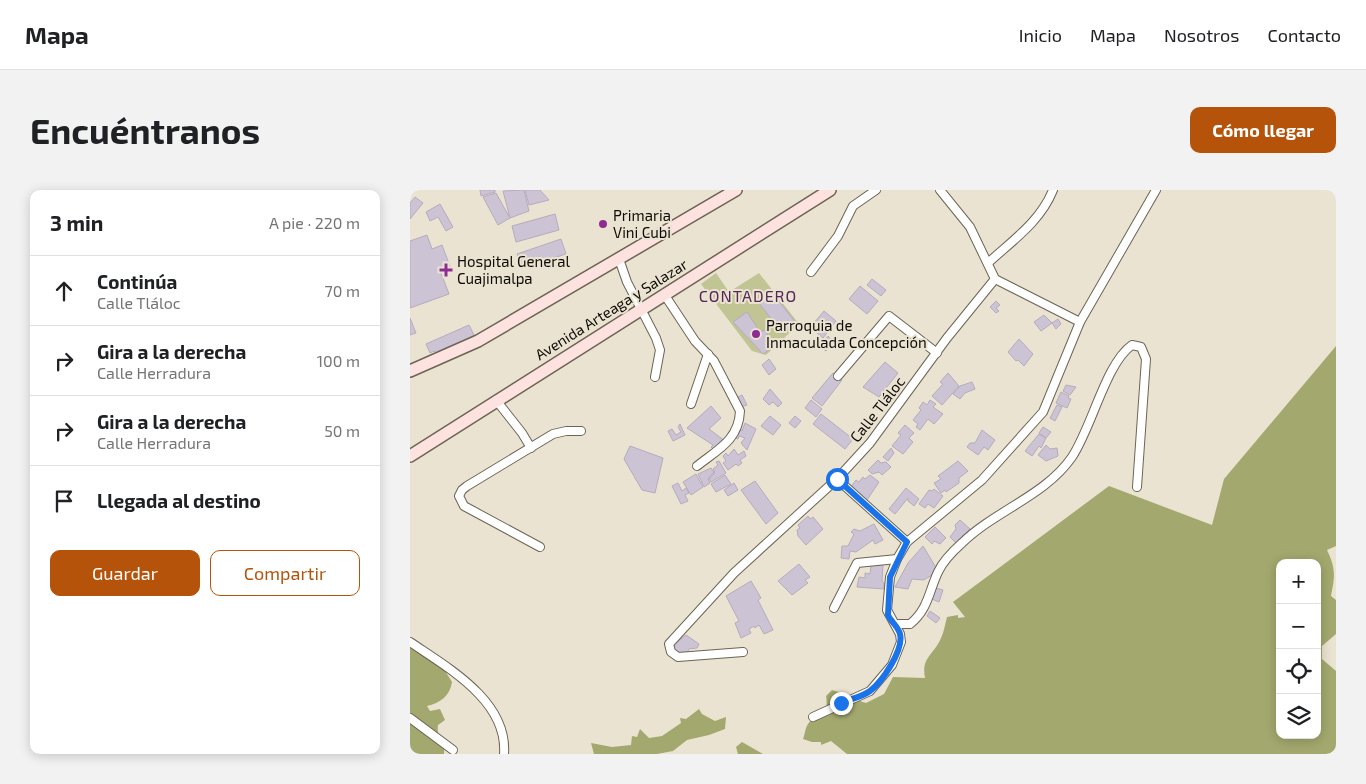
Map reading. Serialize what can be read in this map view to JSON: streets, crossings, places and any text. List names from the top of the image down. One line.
{"streets":{"street":["Avenida Arteaga y Salazar","Calle Tláloc"]},"districts":["CONTADERO"],"places":{"other":["Primaria Vini Cubi","Parroquia de Inmaculada Concepción"],"health":["Hospital General Cuajimalpa"]},"page":{"header":"Mapa","nav":["Inicio","Mapa","Nosotros","Contacto"],"buttons":["Cómo llegar",["Guardar","Compartir"]],"title":"Encuéntranos","heading":["3 min","A pie · 220 m"],"list":[["Continúa","Calle Tláloc","70 m"],["Gira a la derecha","Calle Herradura","100 m"],["Gira a la derecha","Calle Herradura","50 m"],"Llegada al destino"],"map_buttons":["+","−"]}}
